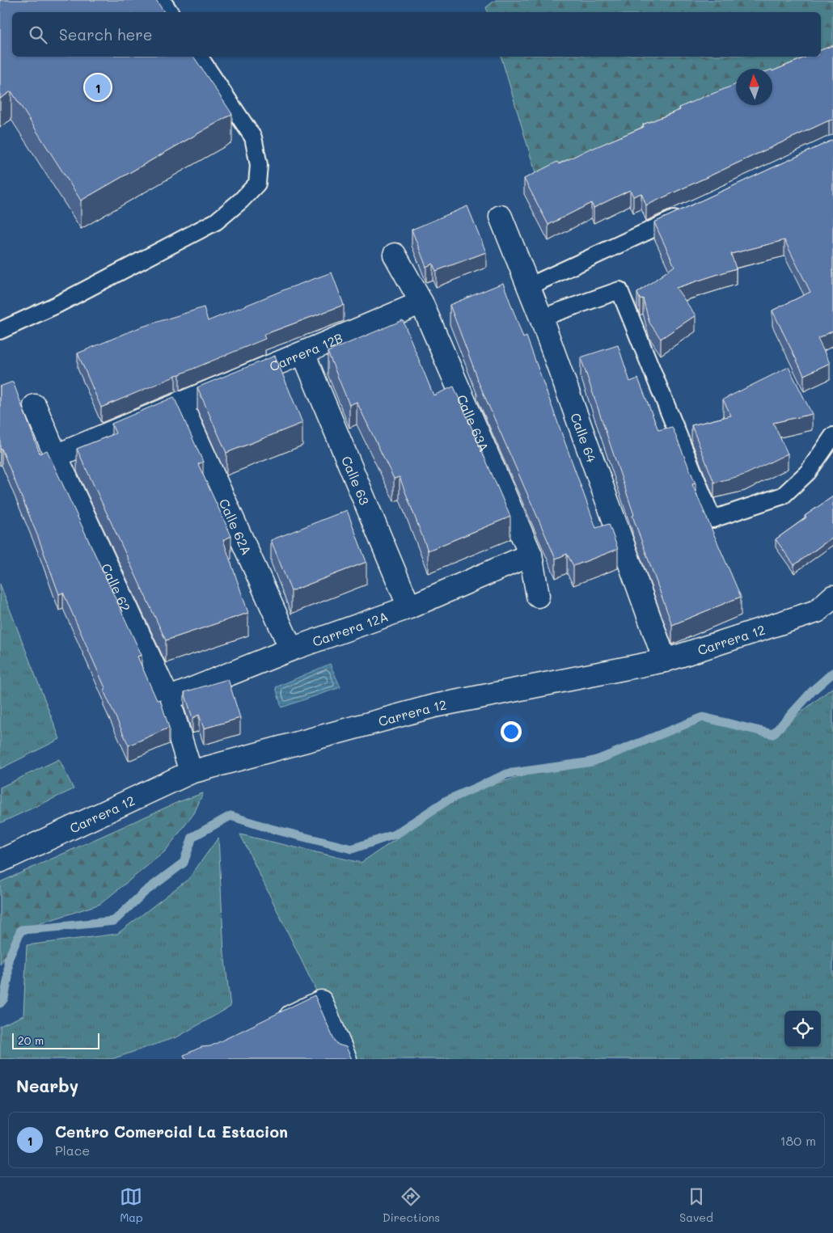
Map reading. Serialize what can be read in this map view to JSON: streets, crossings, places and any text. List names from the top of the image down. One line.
{"streets":{"street":["Carrera 12B","Calle 63A","Calle 64","Calle 63","Calle 62A","Calle 62","Carrera 12A","Carrera 12"]},"crossings":[["Carrera 12B","Calle 63A"],["Carrera 12B","Calle 63"],["Carrera 12B","Calle 62A"],["Carrera 12B","Calle 62"],["Calle 63A","Carrera 12A"],["Calle 64","Carrera 12"],["Calle 63","Carrera 12A"],["Calle 62A","Carrera 12A"],["Calle 62","Carrera 12A"],["Calle 62","Carrera 12"]],"scale_bar":"20 m","north":"top","page":{"search":"Search here","pins":"1","scale":"20 m","heading":"Nearby","list":[{"mark":"1","name":"Centro Comercial La Estacion","note":"Place","value":"180 m"}],"nav":["Map","Directions","Saved"]}}
